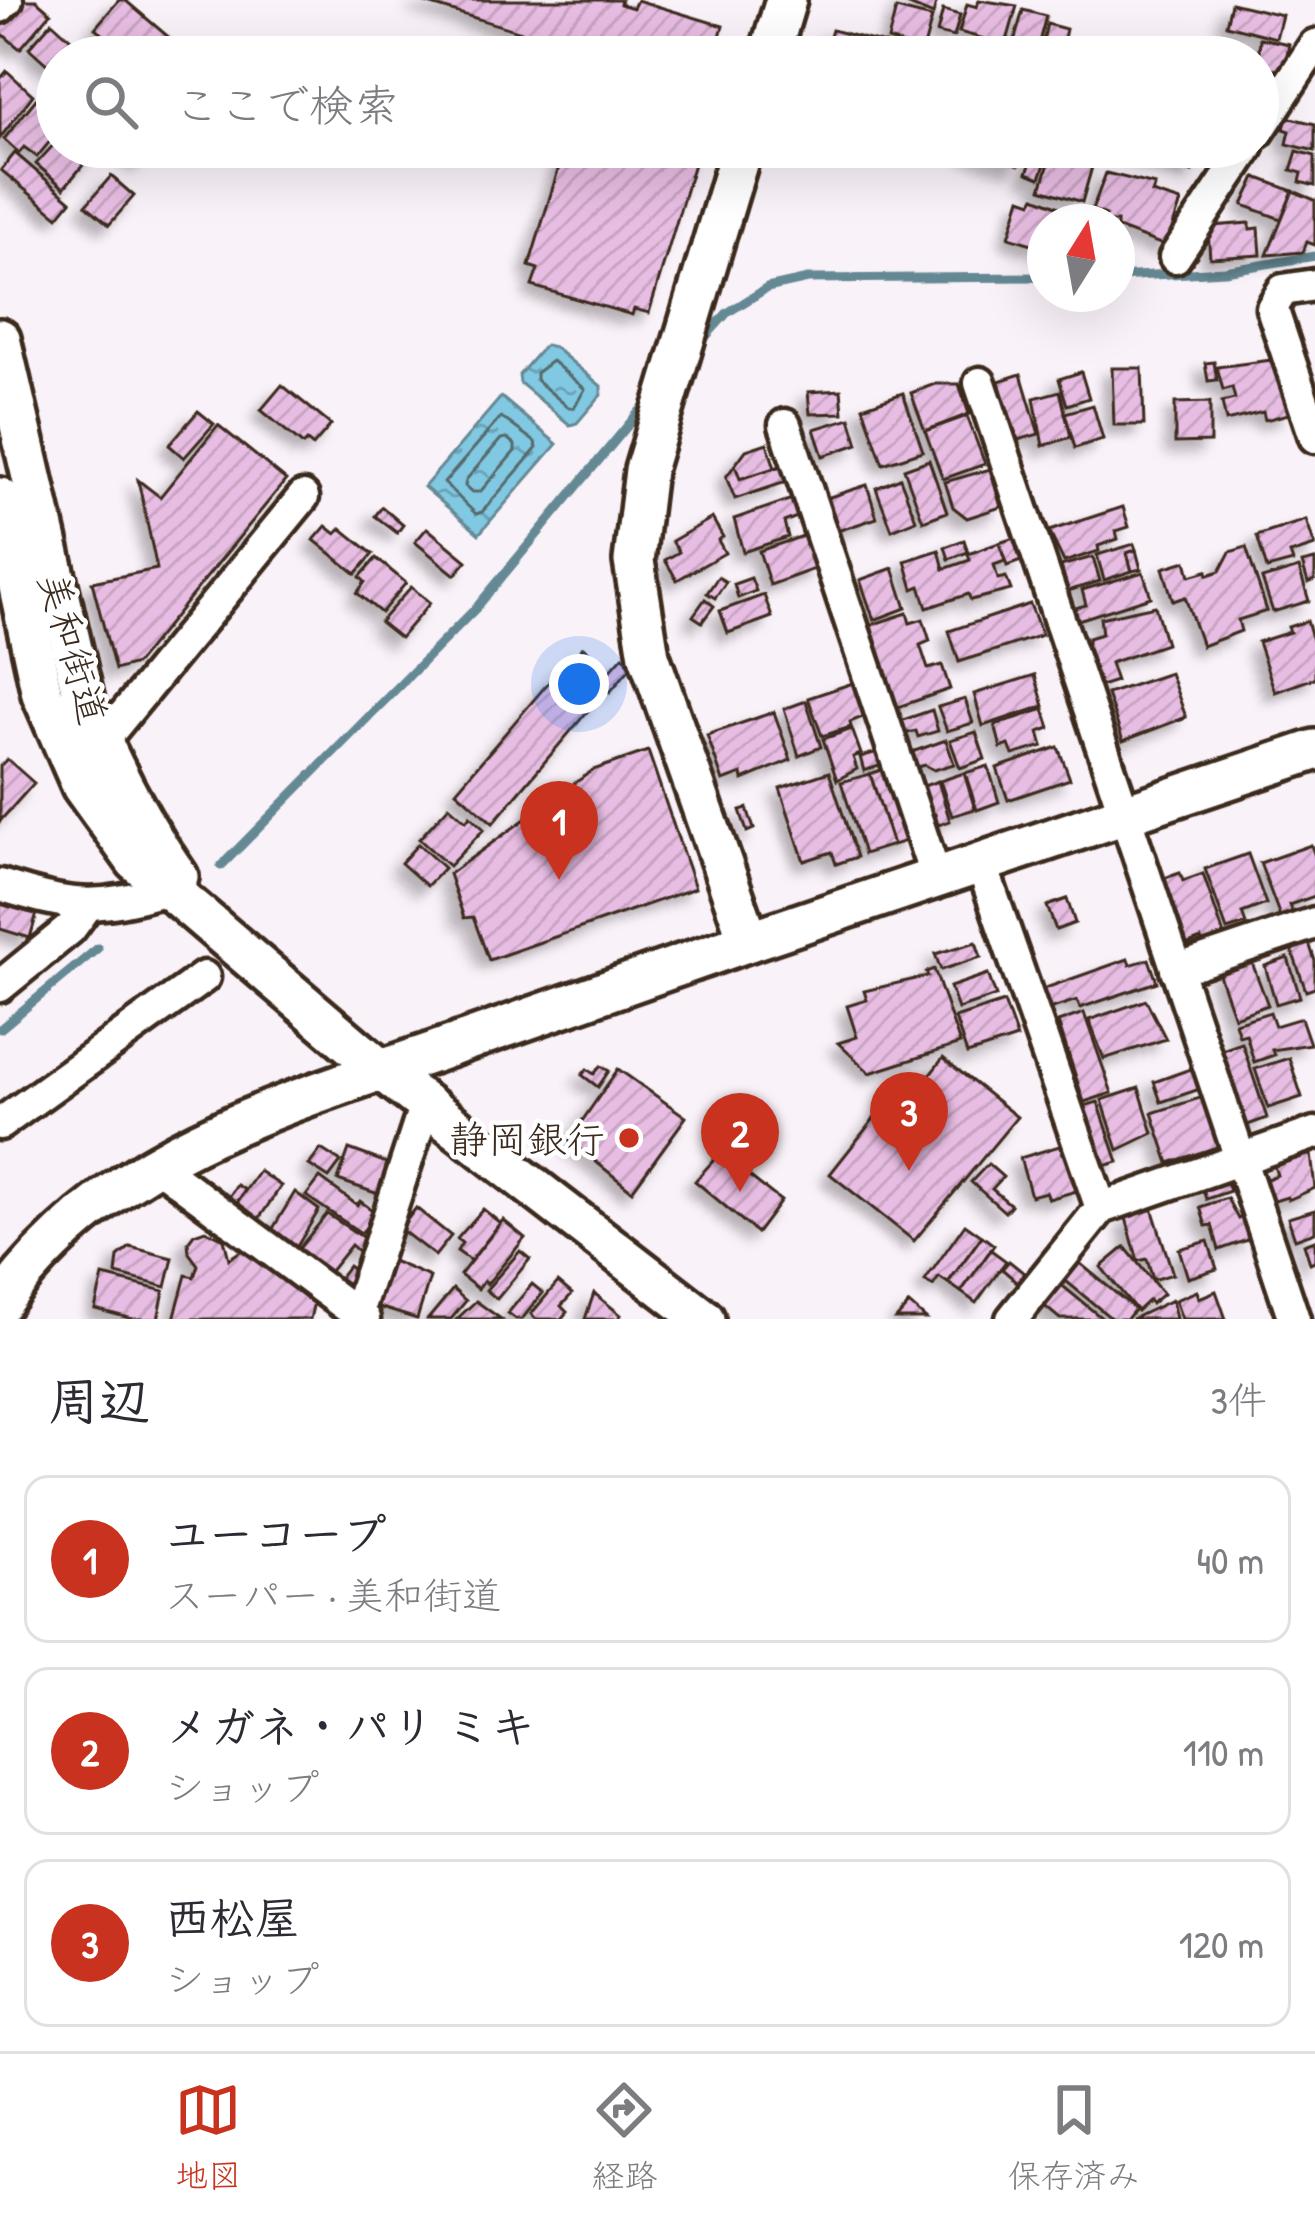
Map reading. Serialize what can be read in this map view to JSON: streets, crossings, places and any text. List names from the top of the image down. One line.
{"streets":{"street":["美和街道"]},"places":["静岡銀行"],"north":"top","page":{"search":"ここで検索","pins":["1","3","2"],"heading":["周辺","3件"],"list":[{"mark":"1","name":"ユーコープ","note":"スーパー · 美和街道","value":"40 m"},{"mark":"2","name":"メガネ・パリ ミキ","note":"ショップ","value":"110 m"},{"mark":"3","name":"西松屋","note":"ショップ","value":"120 m"}],"nav":["地図","経路","保存済み"]}}
